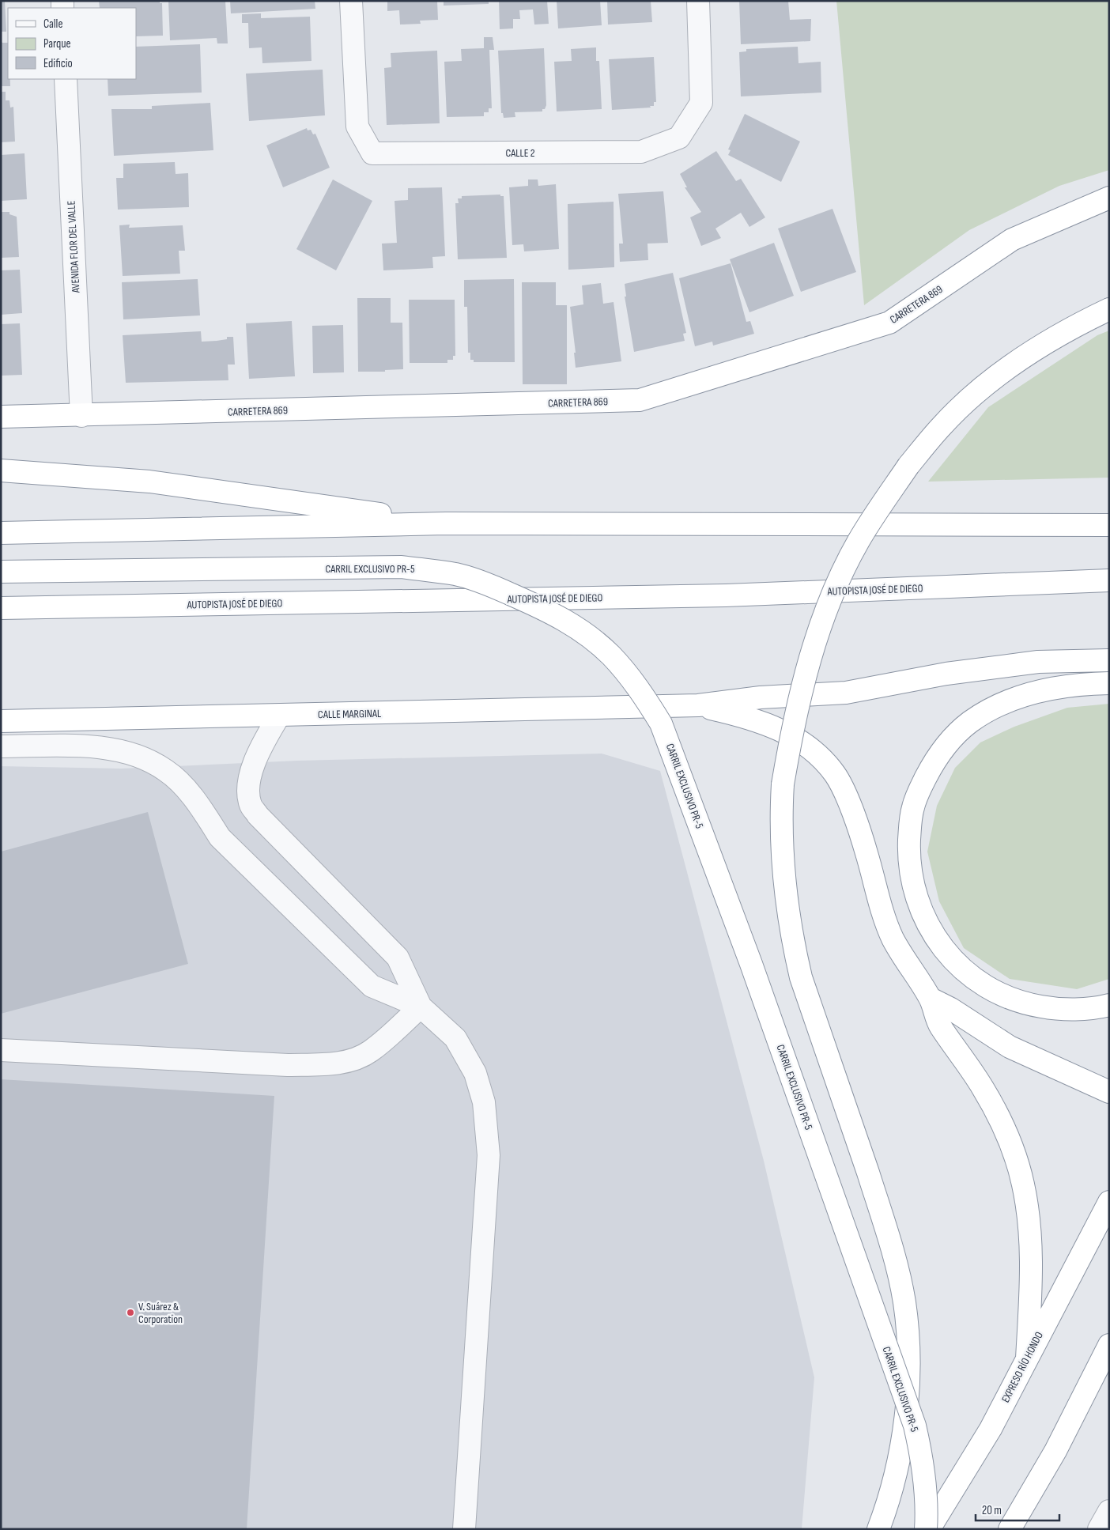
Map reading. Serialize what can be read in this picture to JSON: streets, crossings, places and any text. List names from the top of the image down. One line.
{"streets":{"highway":["CARRETERA 869","CARRIL EXCLUSIVO PR-5","AUTOPISTA JOSÉ DE DIEGO","CALLE MARGINAL","EXPRESO RÍO HONDO"],"street":["CALLE 2","AVENIDA FLOR DEL VALLE"]},"crossings":[["AVENIDA FLOR DEL VALLE","CARRETERA 869"]],"places":["V. Suárez & Corporation"],"legend":["Calle","Parque","Edificio"],"scale_bar":"20 m"}
